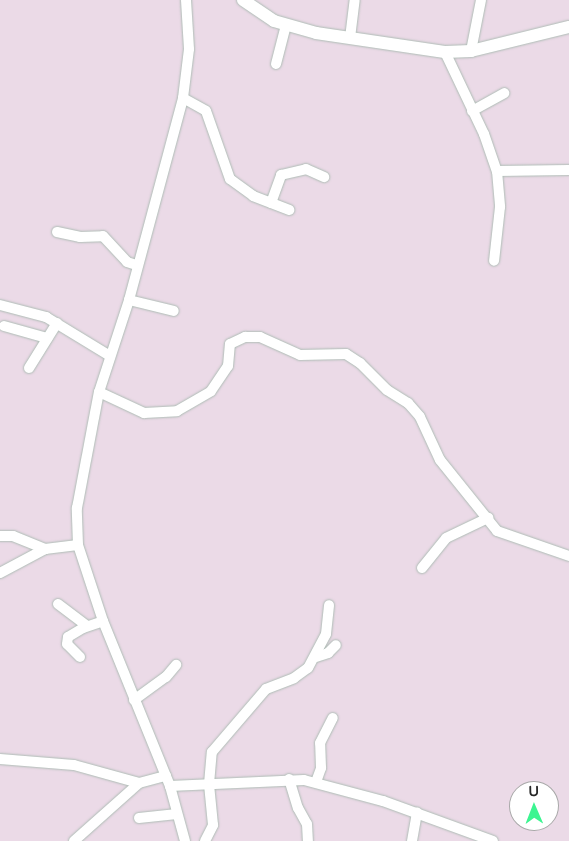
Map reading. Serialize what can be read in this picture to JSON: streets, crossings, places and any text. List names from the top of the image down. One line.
{"north":"top"}
